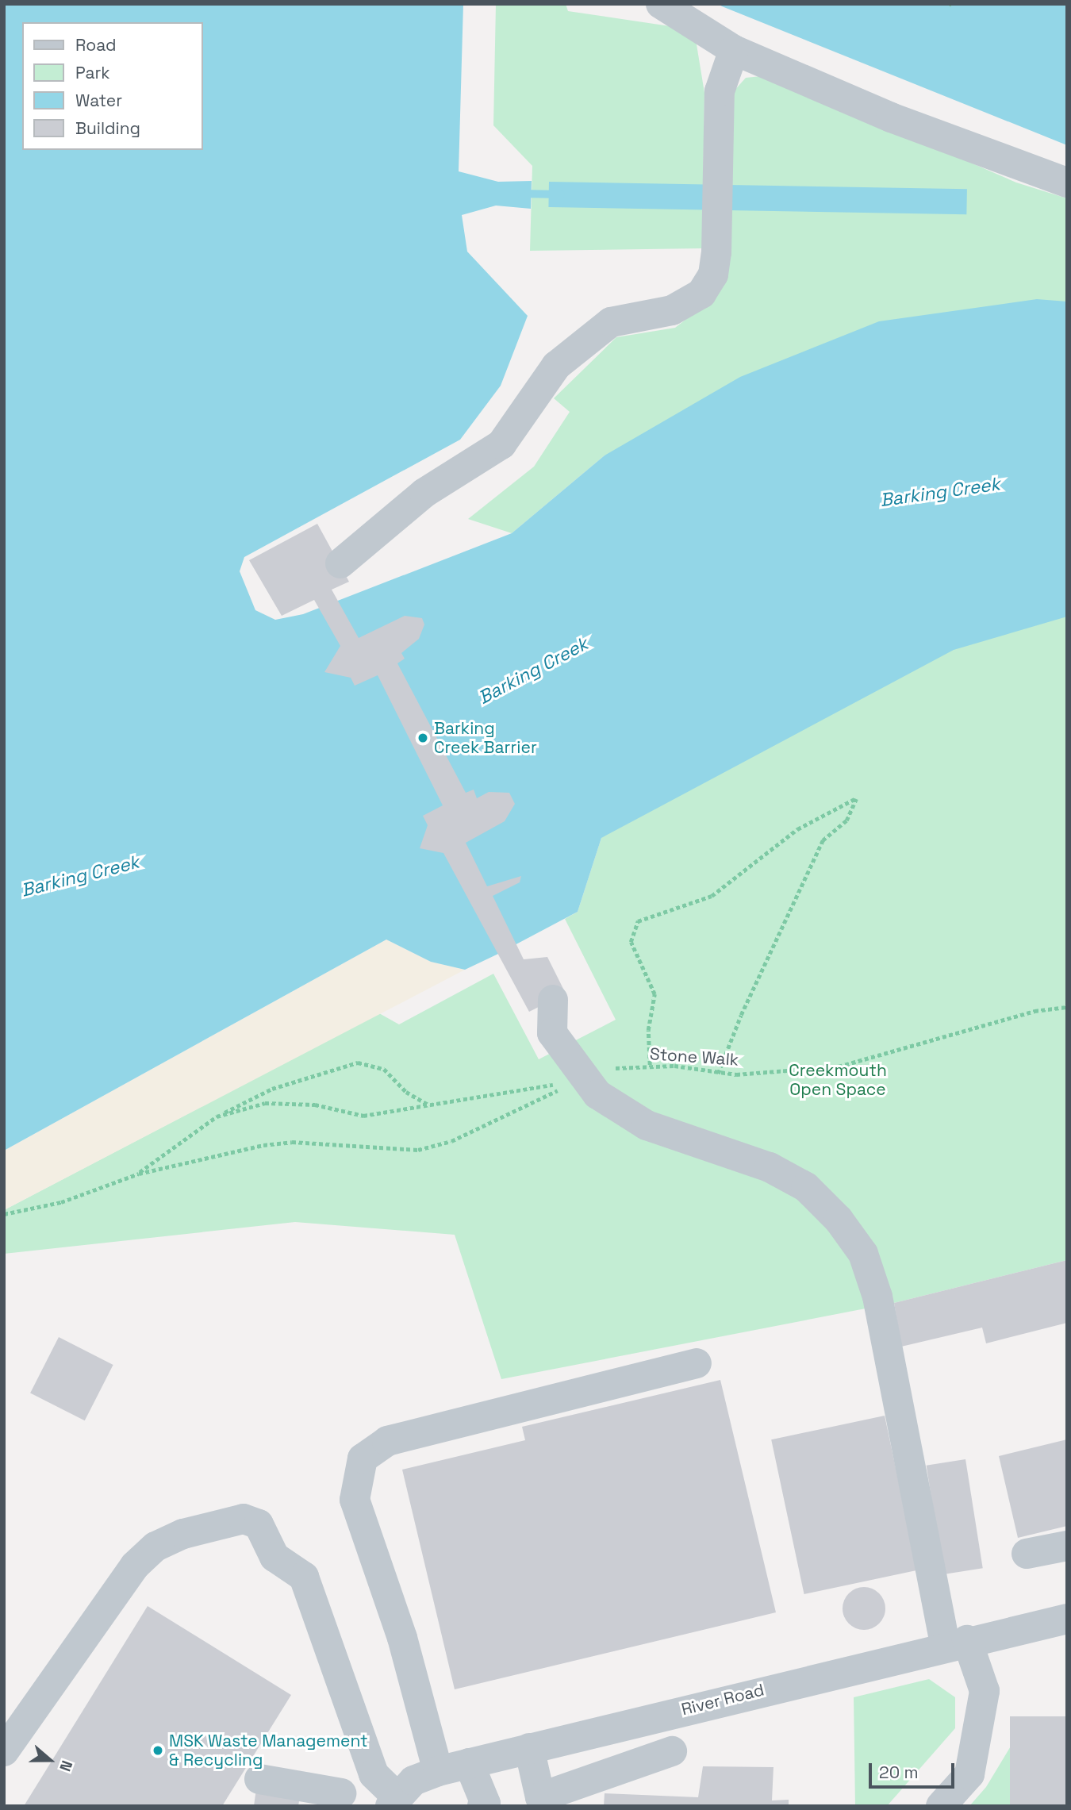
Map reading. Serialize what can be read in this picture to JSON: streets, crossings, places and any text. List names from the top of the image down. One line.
{"streets":{"street":["River Road"],"path":["Stone Walk"]},"water":["Barking Creek"],"parks":["Creekmouth Open Space"],"places":["Barking Creek Barrier","MSK Waste Management & Recycling"],"legend":["Road","Park","Water","Building"],"scale_bar":"20 m","north":"right"}
